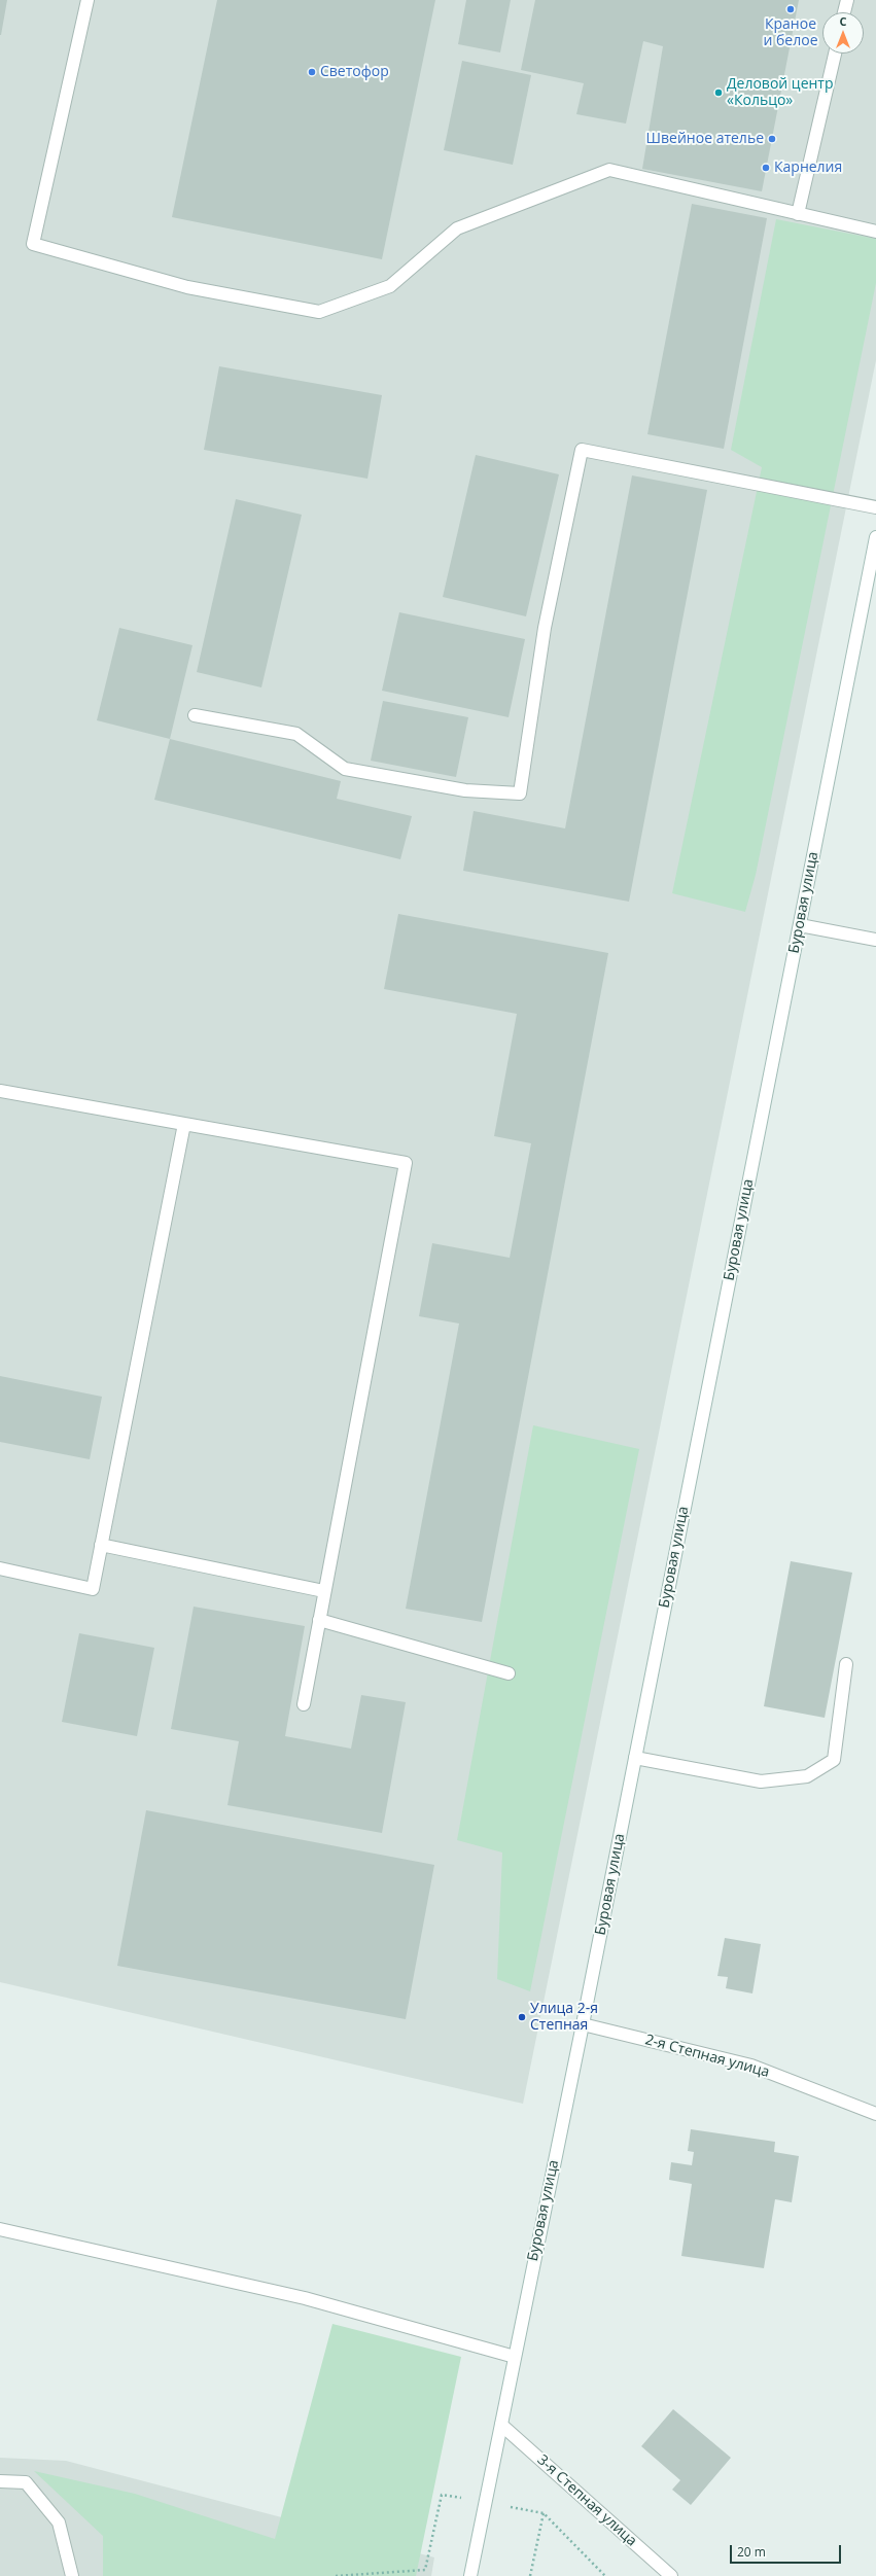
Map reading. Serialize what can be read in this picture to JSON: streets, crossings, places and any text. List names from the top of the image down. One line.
{"streets":{"main road":["Буровая улица","2-я Степная улица","3-я Степная улица"]},"crossings":[["Буровая улица","2-я Степная улица"],["Буровая улица","3-я Степная улица"]],"places":["Краное и белое","Светофор","Деловой центр «Кольцо»","Швейное ателье","Карнелия","Улица 2-я Степная"],"scale_bar":"20 m","north":"top"}
